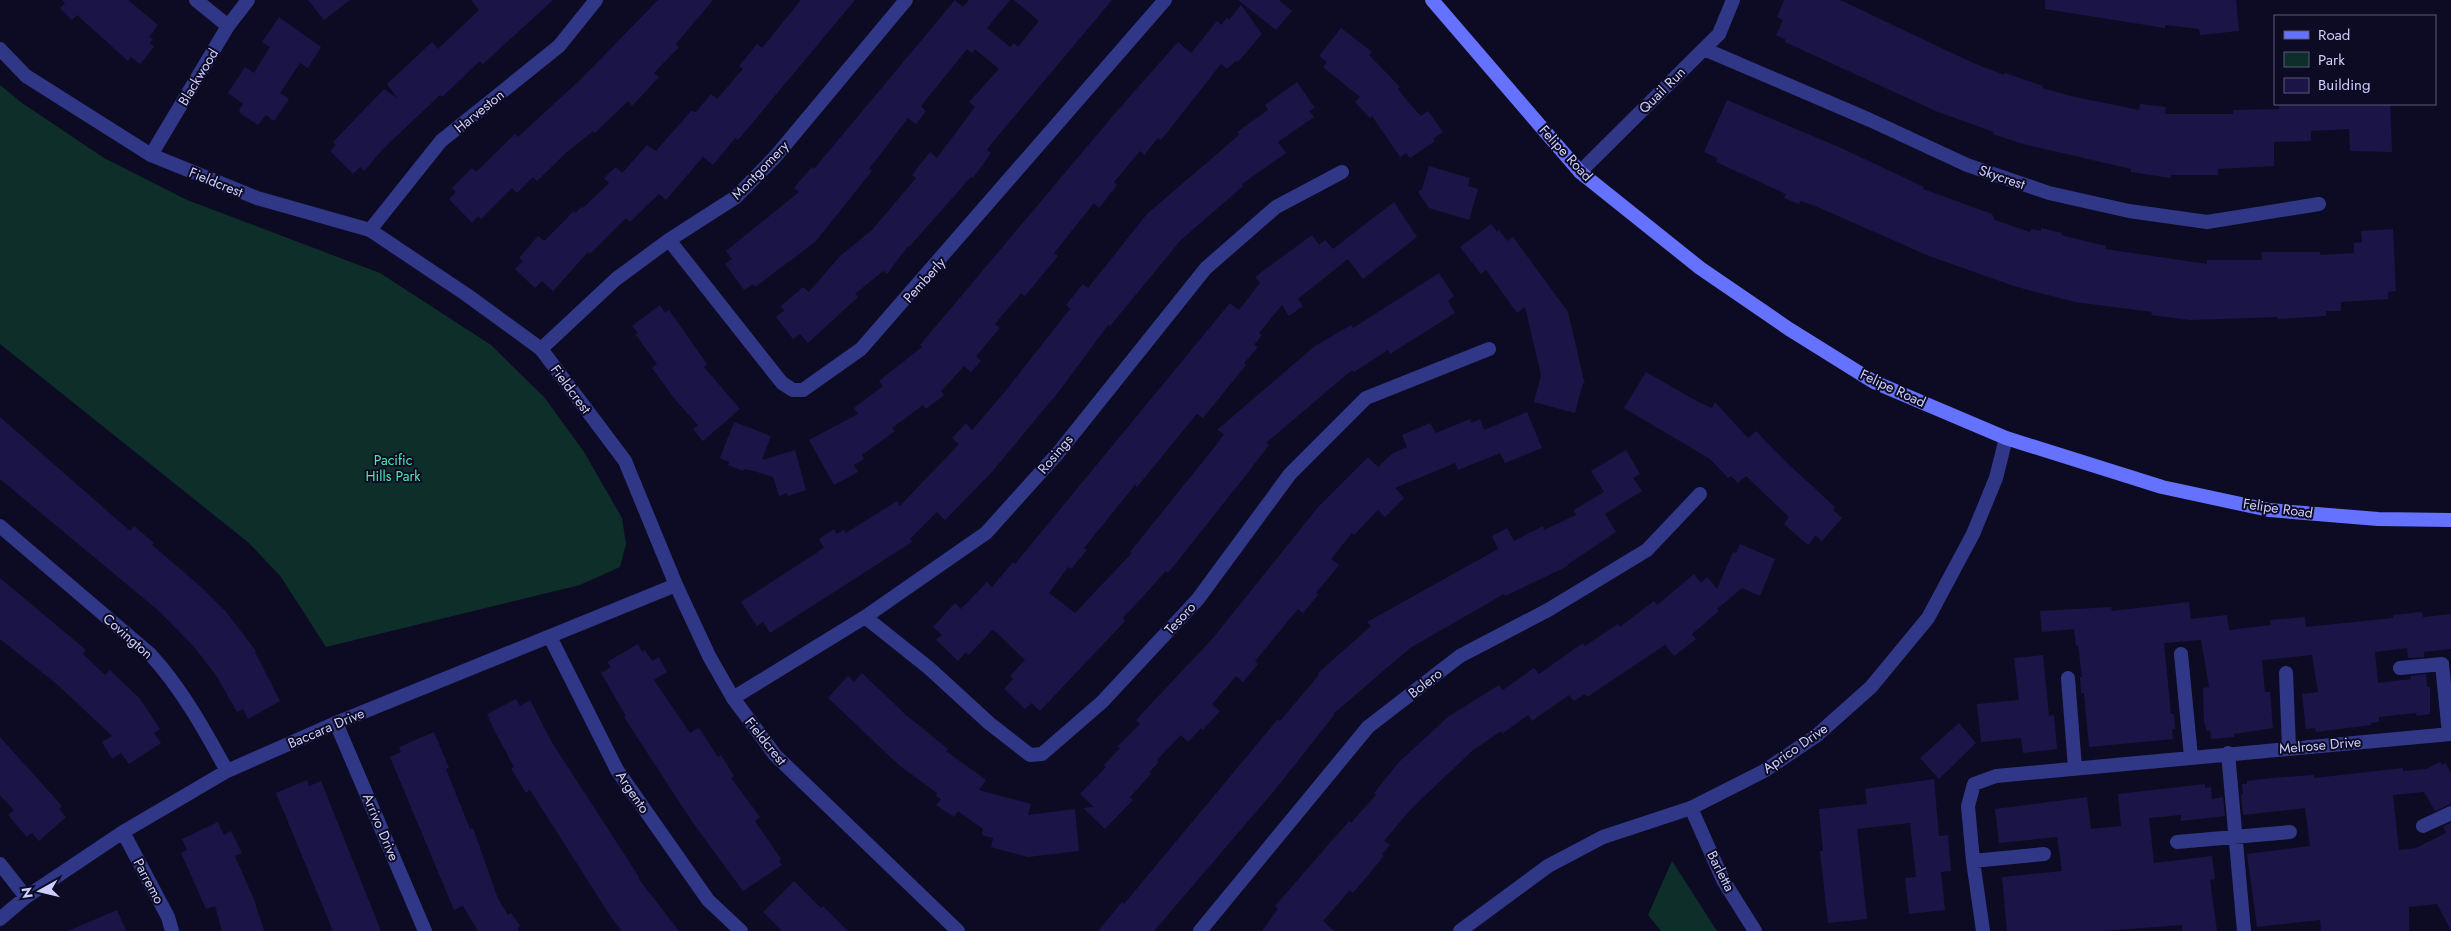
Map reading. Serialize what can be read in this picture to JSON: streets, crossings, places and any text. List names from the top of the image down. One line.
{"streets":{"main road":["Felipe Road"],"street":["Blackwood","Quail Run","Harveston","Montgomery","Skycrest","Fieldcrest","Pemberly","Rosings","Tesoro","Covington","Bolero","Baccara Drive","Melrose Drive","Aprico Drive","Argento","Arrivo Drive","Barletta","Parremo"]},"crossings":[["Blackwood","Fieldcrest"],["Quail Run","Felipe Road"],["Quail Run","Skycrest"],["Harveston","Fieldcrest"],["Felipe Road","Aprico Drive"],["Montgomery","Fieldcrest"],["Montgomery","Pemberly"],["Fieldcrest","Rosings"],["Fieldcrest","Baccara Drive"],["Rosings","Tesoro"],["Covington","Baccara Drive"],["Baccara Drive","Argento"],["Baccara Drive","Arrivo Drive"],["Baccara Drive","Parremo"],["Aprico Drive","Barletta"]],"parks":["Pacific Hills Park"],"legend":["Road","Park","Building"],"north":"left"}
